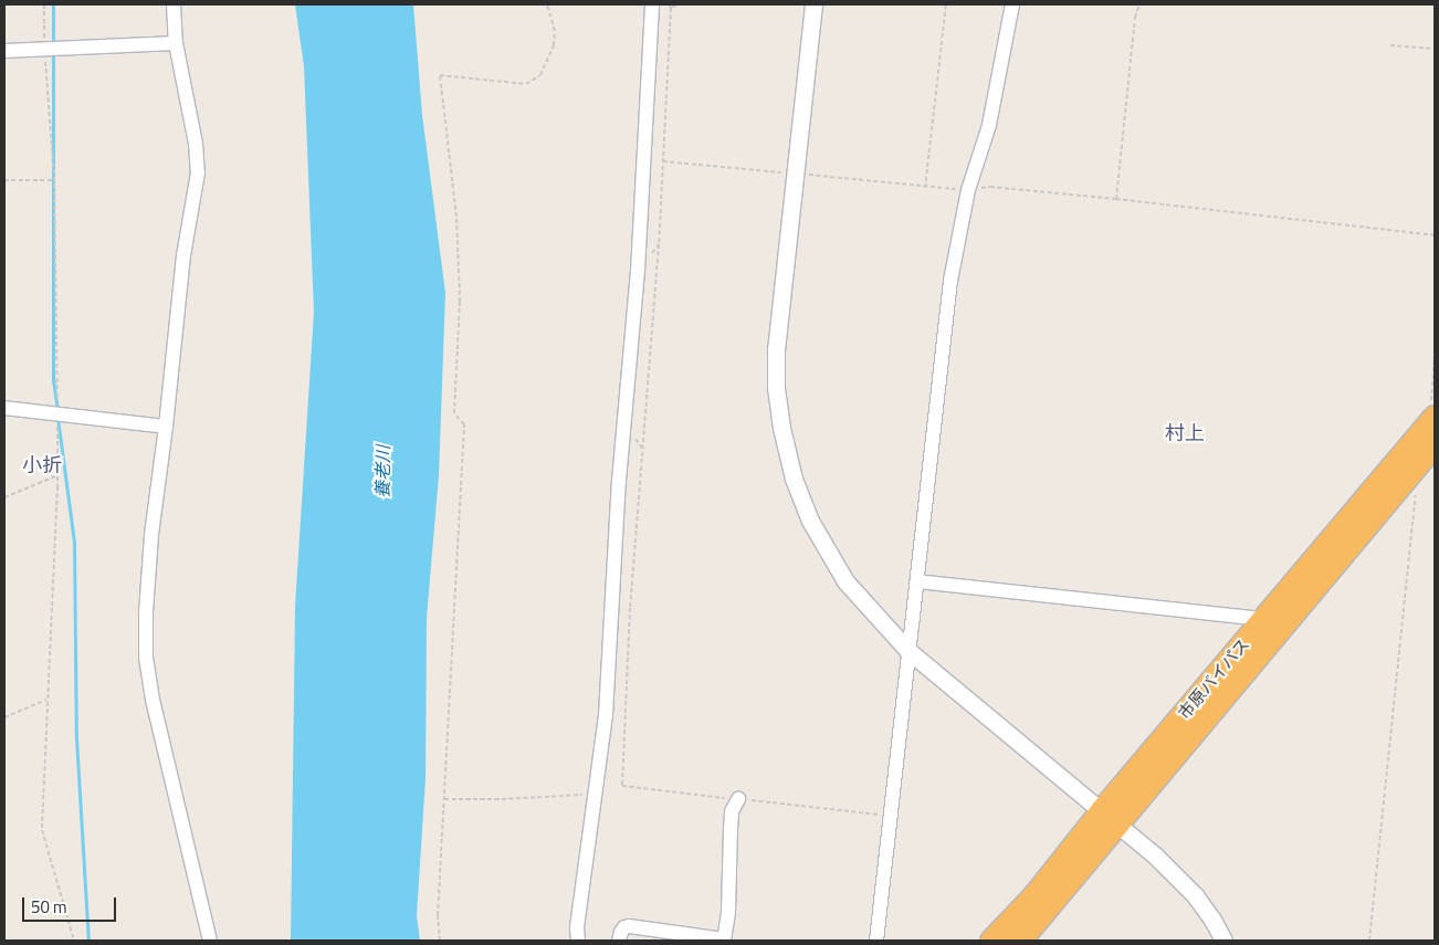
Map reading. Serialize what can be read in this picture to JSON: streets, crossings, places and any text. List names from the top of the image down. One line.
{"streets":{"highway":["市原バイパス"]},"districts":["村上","小折"],"water":["養老川"],"scale_bar":"50 m"}
